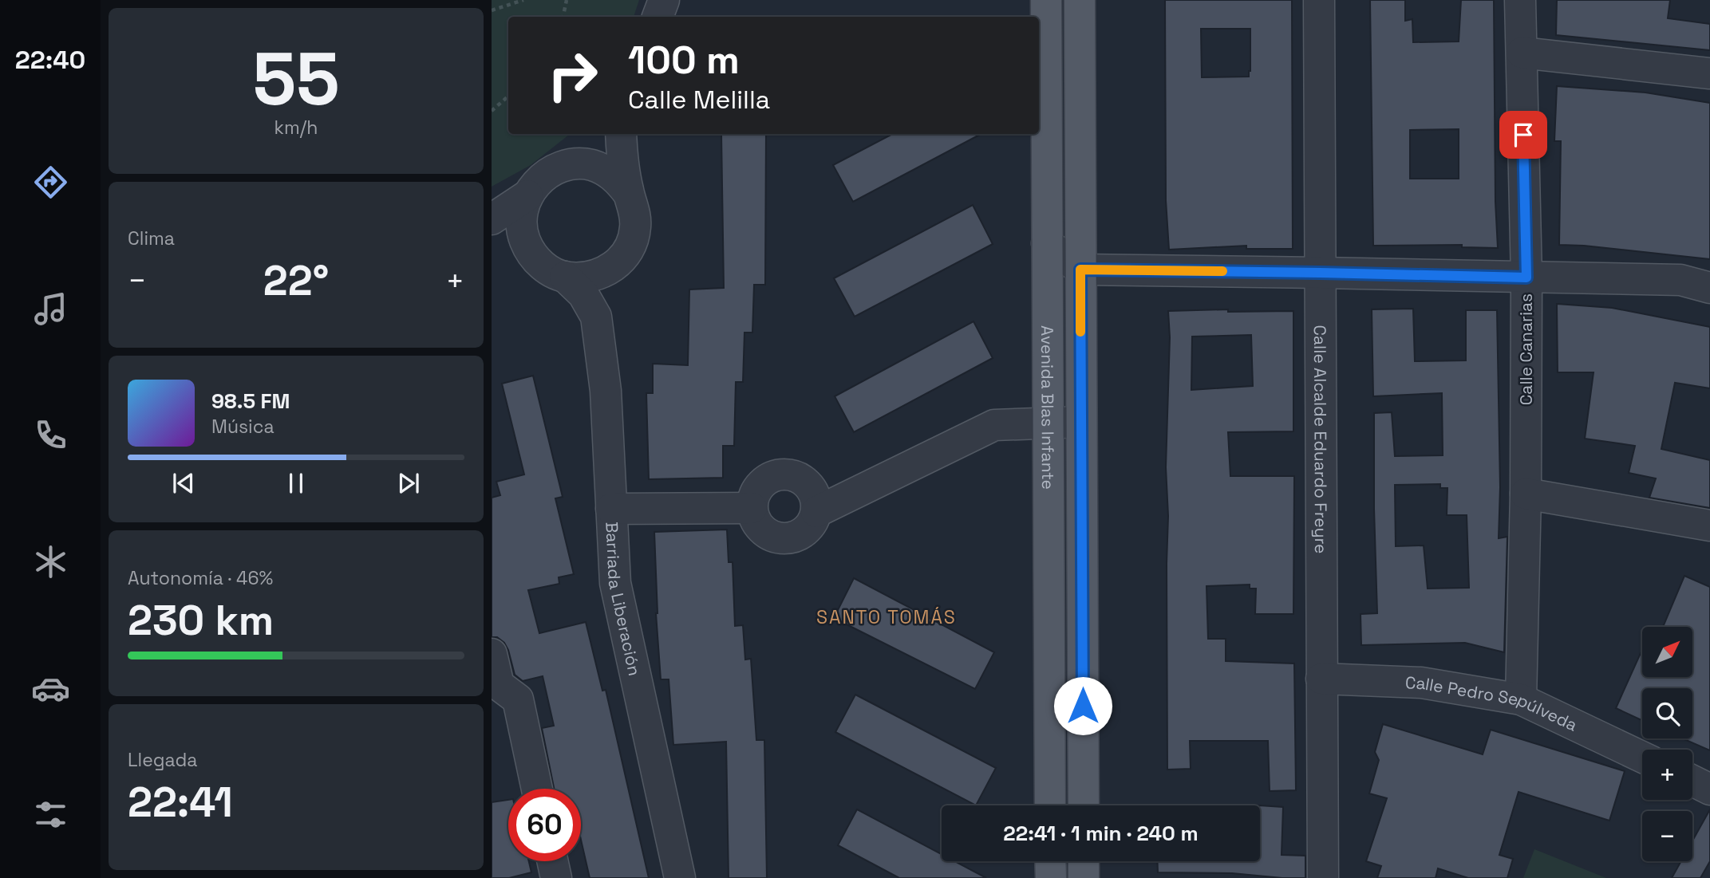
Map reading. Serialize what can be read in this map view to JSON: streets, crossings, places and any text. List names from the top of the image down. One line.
{"streets":{"main road":["Avenida Blas Infante"],"street":["Calle Canarias","Calle Alcalde Eduardo Freyre","Barriada Liberación","Calle Pedro Sepúlveda"]},"crossings":[["Calle Canarias","Calle Pedro Sepúlveda"],["Calle Alcalde Eduardo Freyre","Calle Pedro Sepúlveda"]],"districts":["SANTO TOMÁS"],"north":"top right","page":{"tabs":"22:40","tile":[["55","km/h"],"Clima",["Autonomía · 46%","230 km"],["Llegada","22:41"]],"turn":["100 m","Calle Melilla"],"heat":["−","22°","+"],"song":["98.5 FM","Música"],"map_buttons":["+","−"],"limit":"60","trip":"22:41 · 1 min · 240 m"}}
